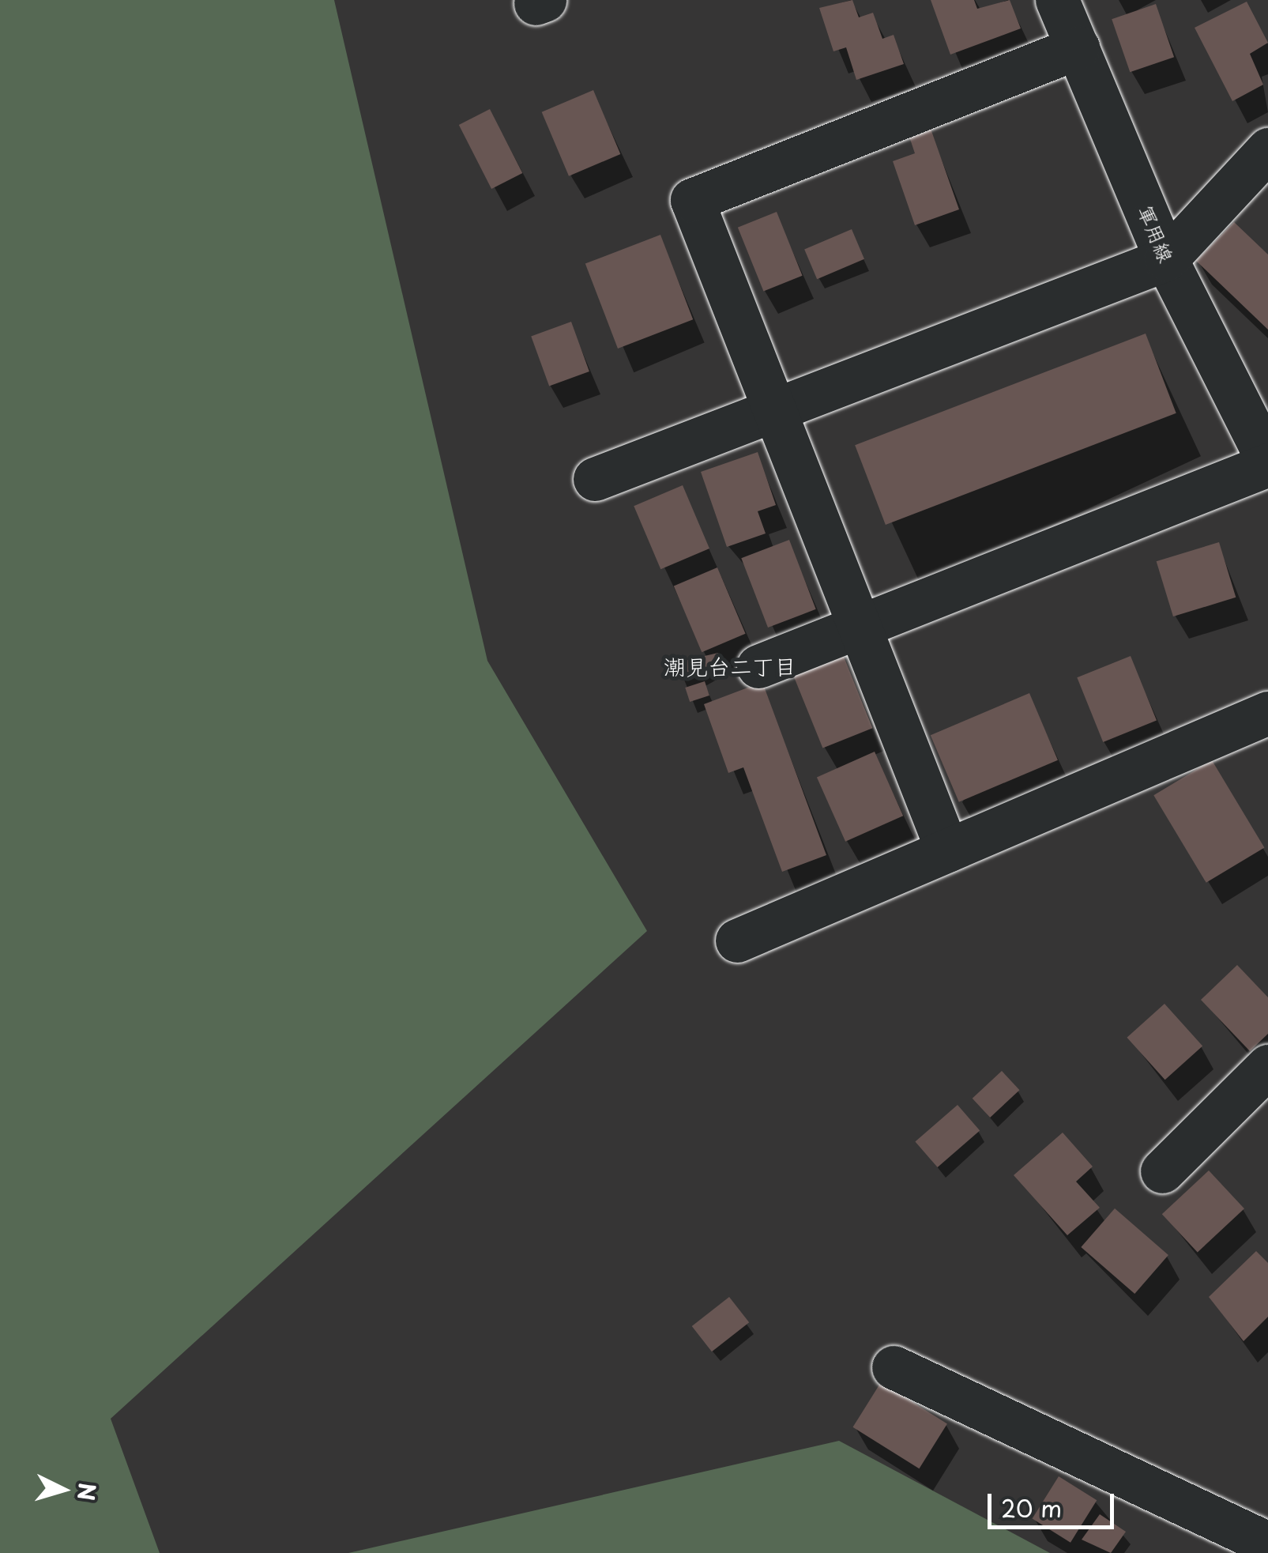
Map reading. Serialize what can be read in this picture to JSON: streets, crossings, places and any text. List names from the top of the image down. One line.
{"streets":{"street":["軍用線"]},"districts":["潮見台二丁目"],"scale_bar":"20 m","north":"right"}
